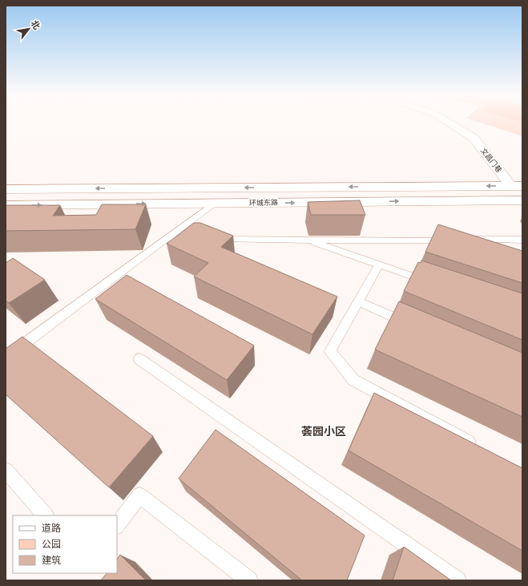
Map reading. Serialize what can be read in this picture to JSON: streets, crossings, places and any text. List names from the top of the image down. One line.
{"streets":{"main road":["文昌门巷","环城东路"]},"crossings":[["文昌门巷","环城东路"]],"districts":["荟园小区"],"legend":["道路","公园","建筑"],"north":"top right"}
